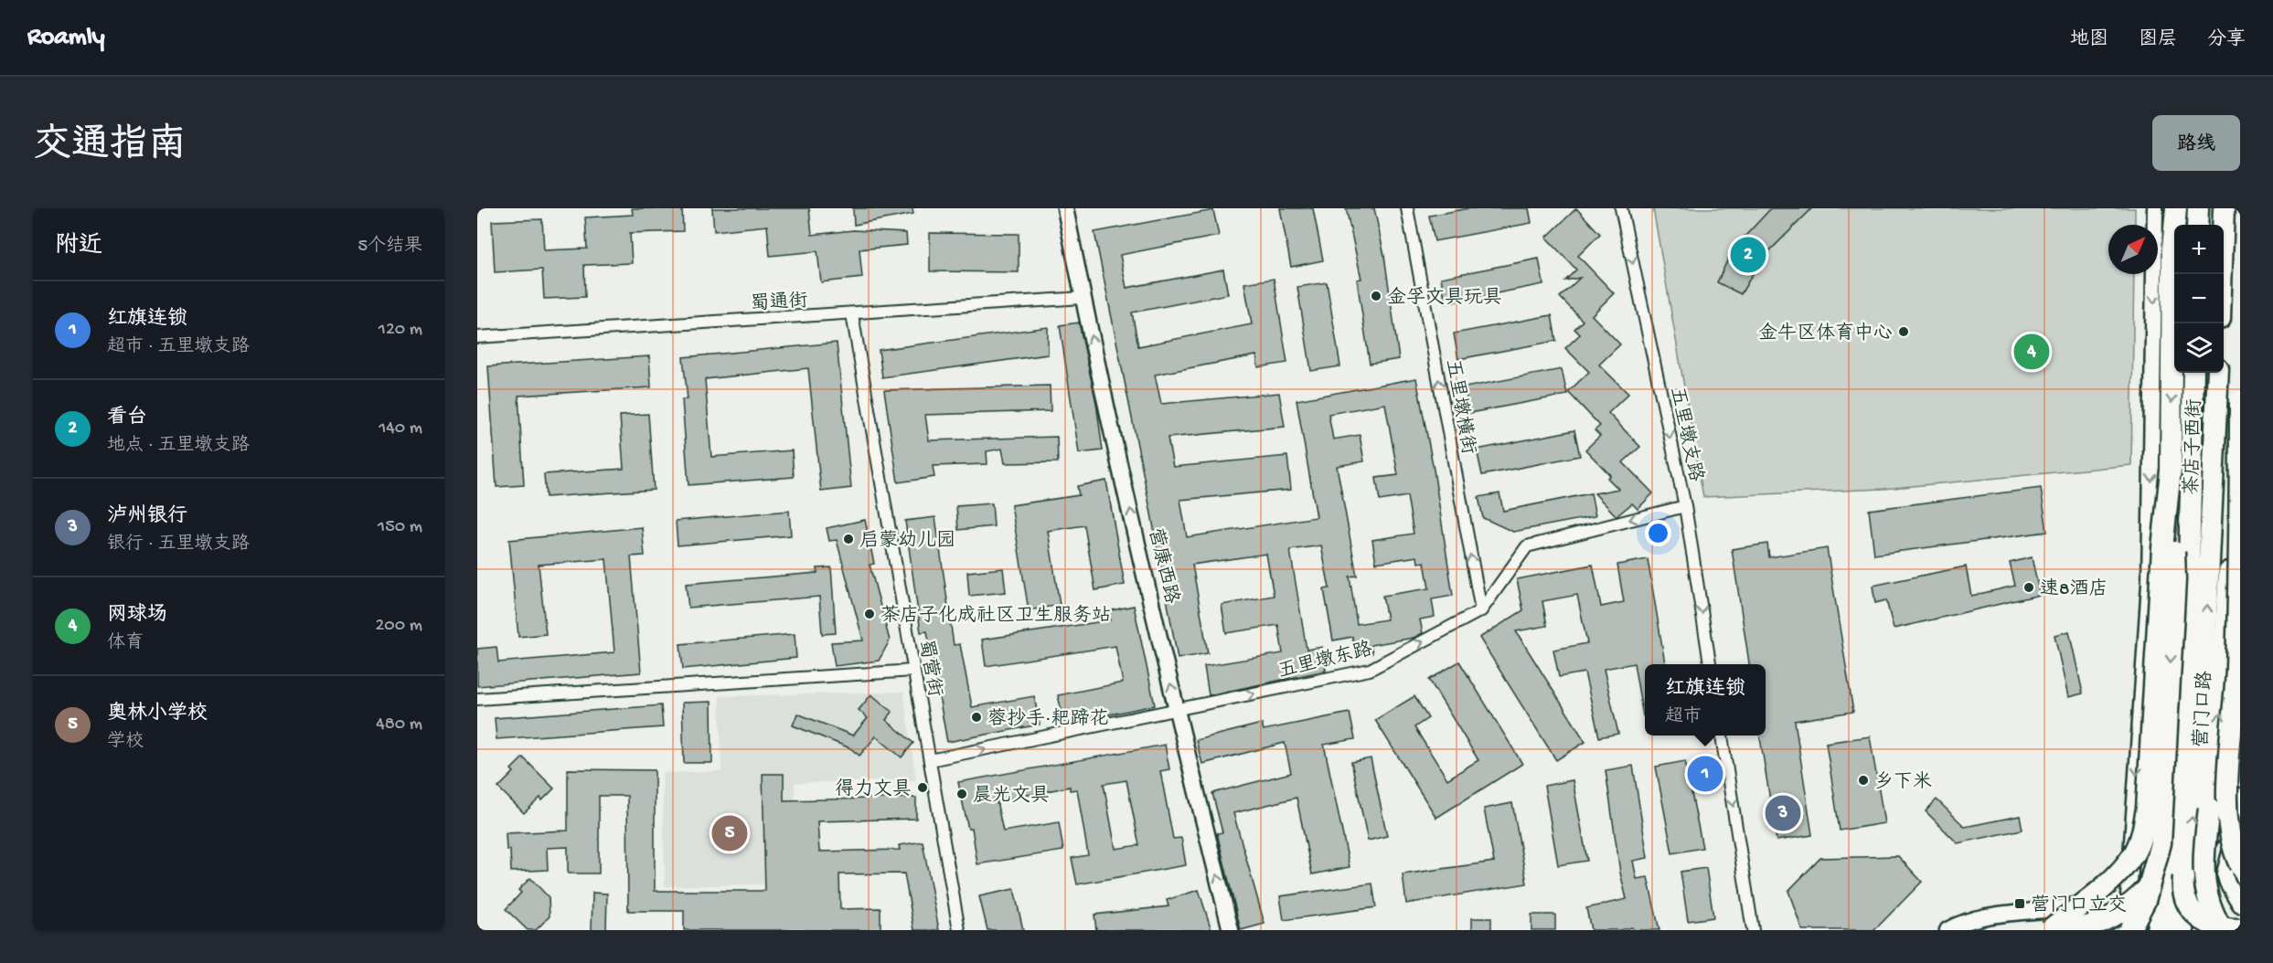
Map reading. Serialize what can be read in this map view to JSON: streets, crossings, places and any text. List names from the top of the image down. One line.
{"streets":{"highway":["茶店子西街","营门口路"],"street":["蜀通街","五里墩横街","五里墩支路","营康西路","五里墩东路","蜀营街"]},"crossings":[["蜀通街","营康西路"],["蜀通街","蜀营街"],["五里墩横街","五里墩东路"],["五里墩支路","五里墩东路"],["茶店子西街","营门口路"],["营康西路","五里墩东路"],["五里墩东路","蜀营街"]],"one_way":["五里墩横街","五里墩支路","营康西路"],"places":{"other":["金孚文具玩具","金牛区体育中心","启蒙幼儿园","速8酒店","茶店子化成社区卫生服务站","蓉抄手·耙蹄花","乡下米","得力文具","晨光文具"],"transit":["营门口立交"]},"north":"top right","page":{"header":"Roamly","nav":["地图","图层","分享"],"title":"交通指南","buttons":"路线","heading":["附近","5个结果"],"map_buttons":["+","−"],"pins":["2","4","1","3","5"],"list":[{"mark":"1","name":"红旗连锁","note":"超市 · 五里墩支路","value":"120 m"},{"mark":"2","name":"看台","note":"地点 · 五里墩支路","value":"140 m"},{"mark":"3","name":"泸州银行","note":"银行 · 五里墩支路","value":"150 m"},{"mark":"4","name":"网球场","note":"体育","value":"200 m"},{"mark":"5","name":"奥林小学校","note":"学校","value":"480 m"}],"popup":["红旗连锁","超市"]}}
